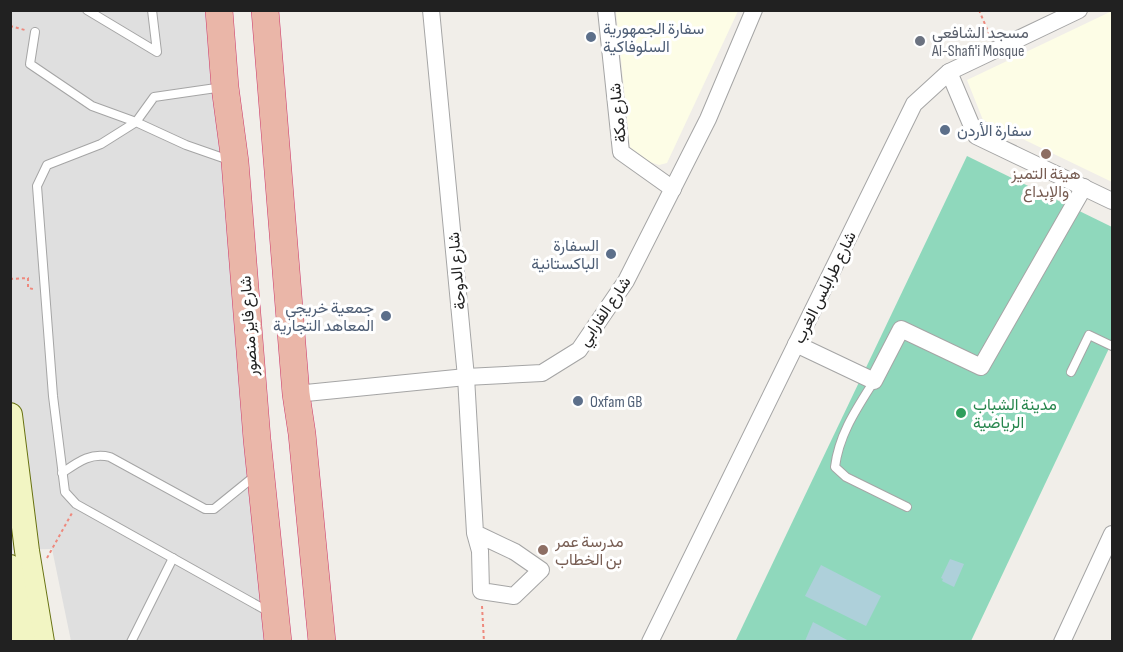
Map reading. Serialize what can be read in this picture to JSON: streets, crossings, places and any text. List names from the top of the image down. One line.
{"streets":{"highway":["شارع فايز منصور"],"street":["شارع مكة","شارع الدوحة","شارع طرابلس الغرب","شارع الفارابي"]},"crossings":[["شارع مكة","شارع الفارابي"],["شارع الدوحة","شارع الفارابي"]],"places":["سفارة الجمهورية السلوفاكية","مسجد الشافعي Al-Shafi'i Mosque","سفارة الأردن","هيئة التميز والإبداع","السفارة الباكستانية","جمعية خريجي المعاهد التجارية","Oxfam GB","مدينة الشباب الرياضية","مدرسة عمر بن الخطاب"]}
